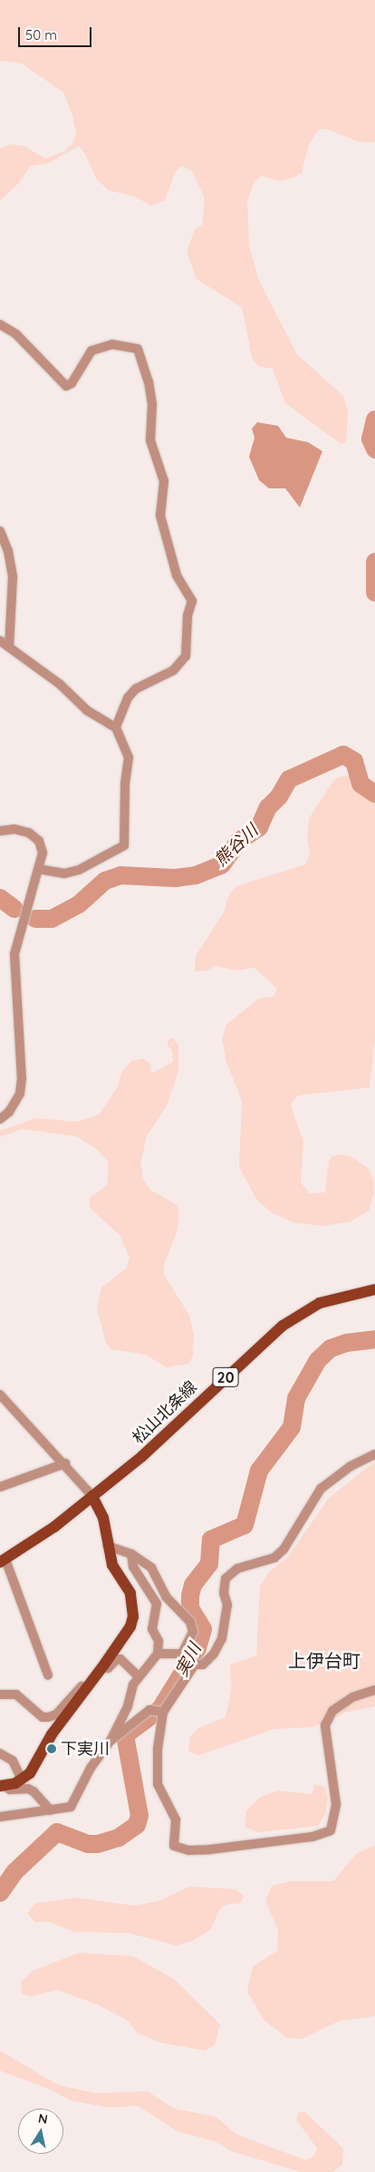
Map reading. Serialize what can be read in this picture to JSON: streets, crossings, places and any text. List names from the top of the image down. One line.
{"streets":{"main road":["20","松山北条線"]},"districts":["上伊台町"],"water":["熊谷川","実川"],"places":["下実川"],"scale_bar":"50 m","north":"top"}
